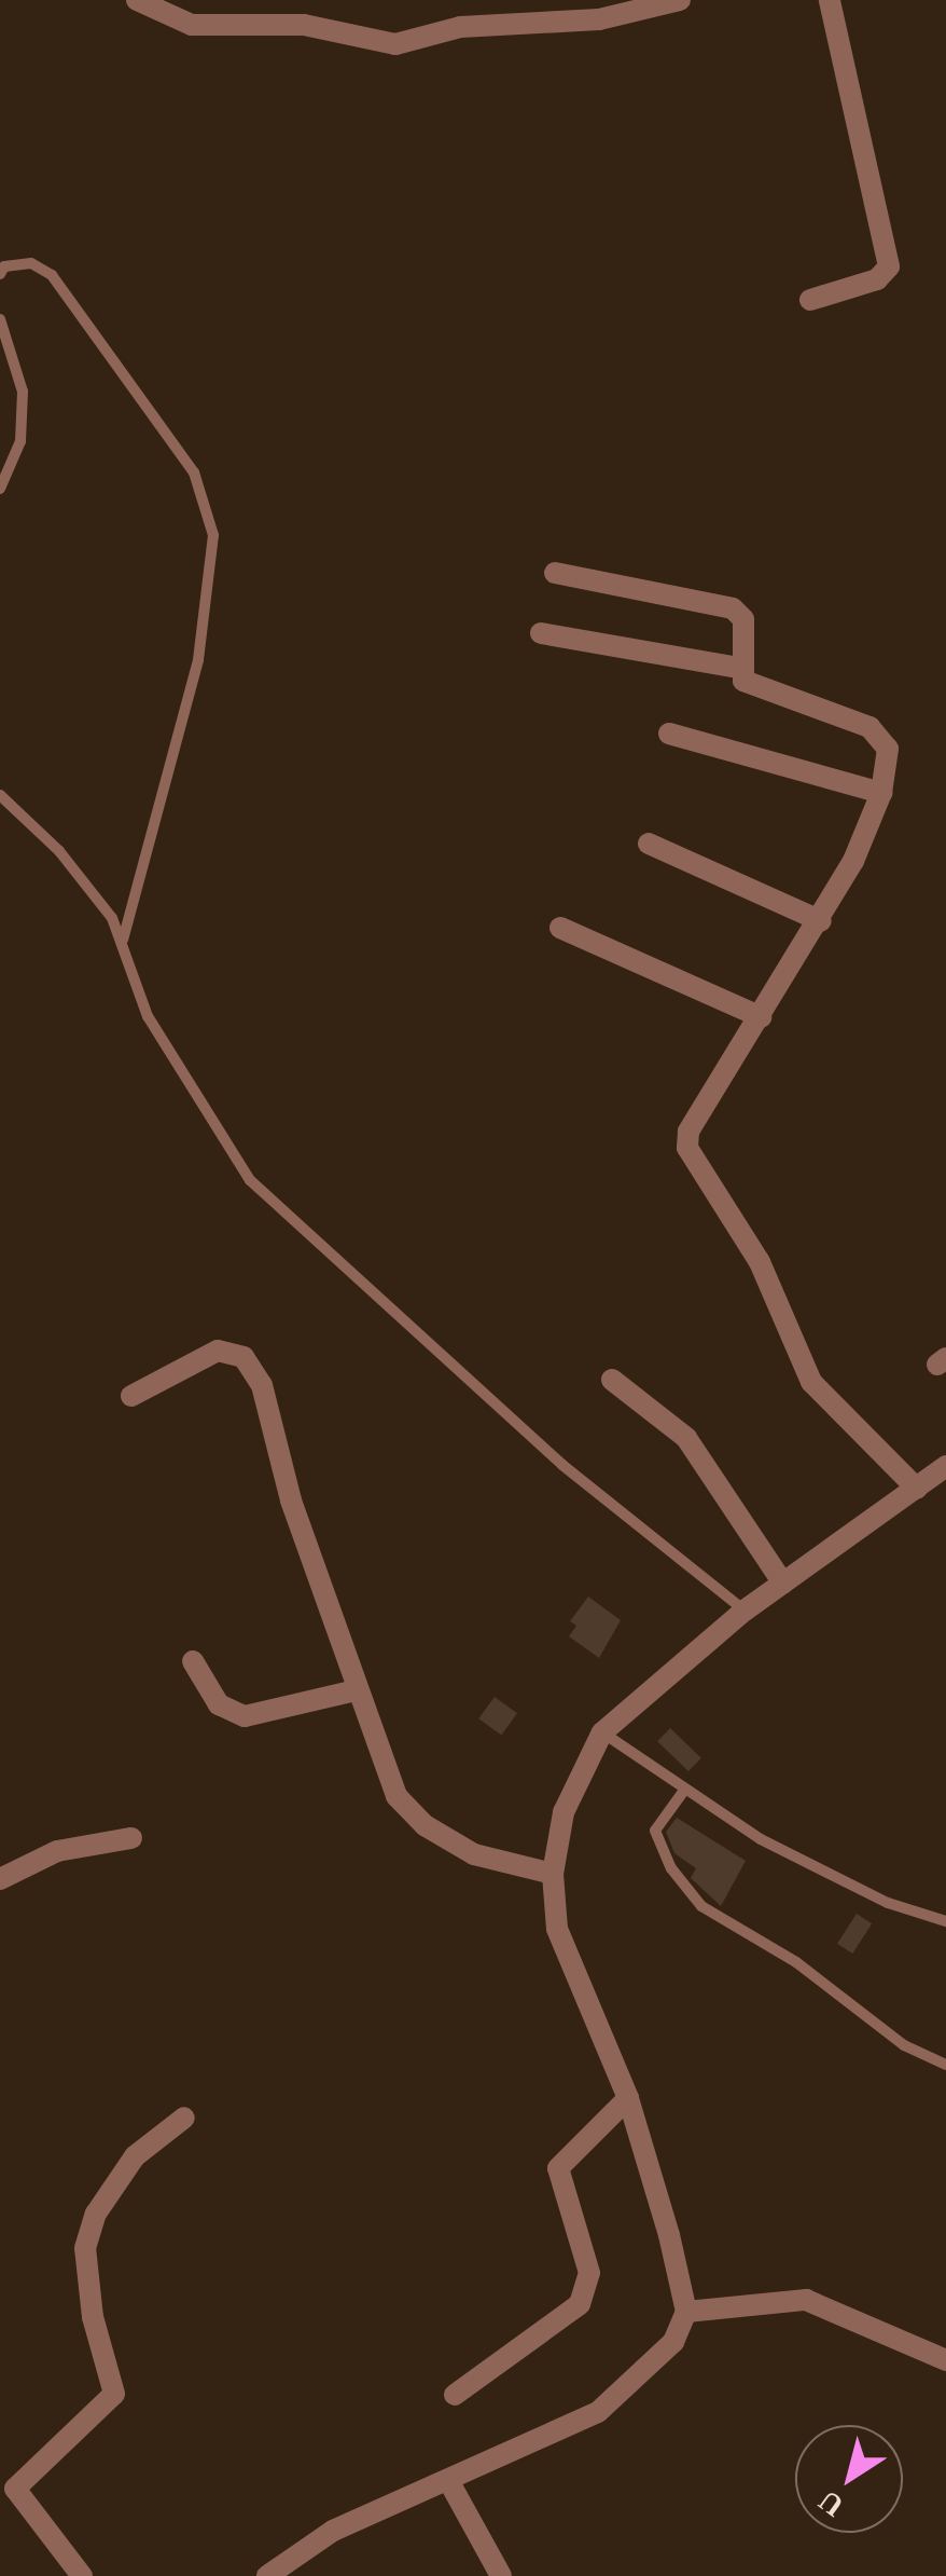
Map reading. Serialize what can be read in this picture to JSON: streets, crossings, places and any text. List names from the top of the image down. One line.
{"north":"bottom left"}
